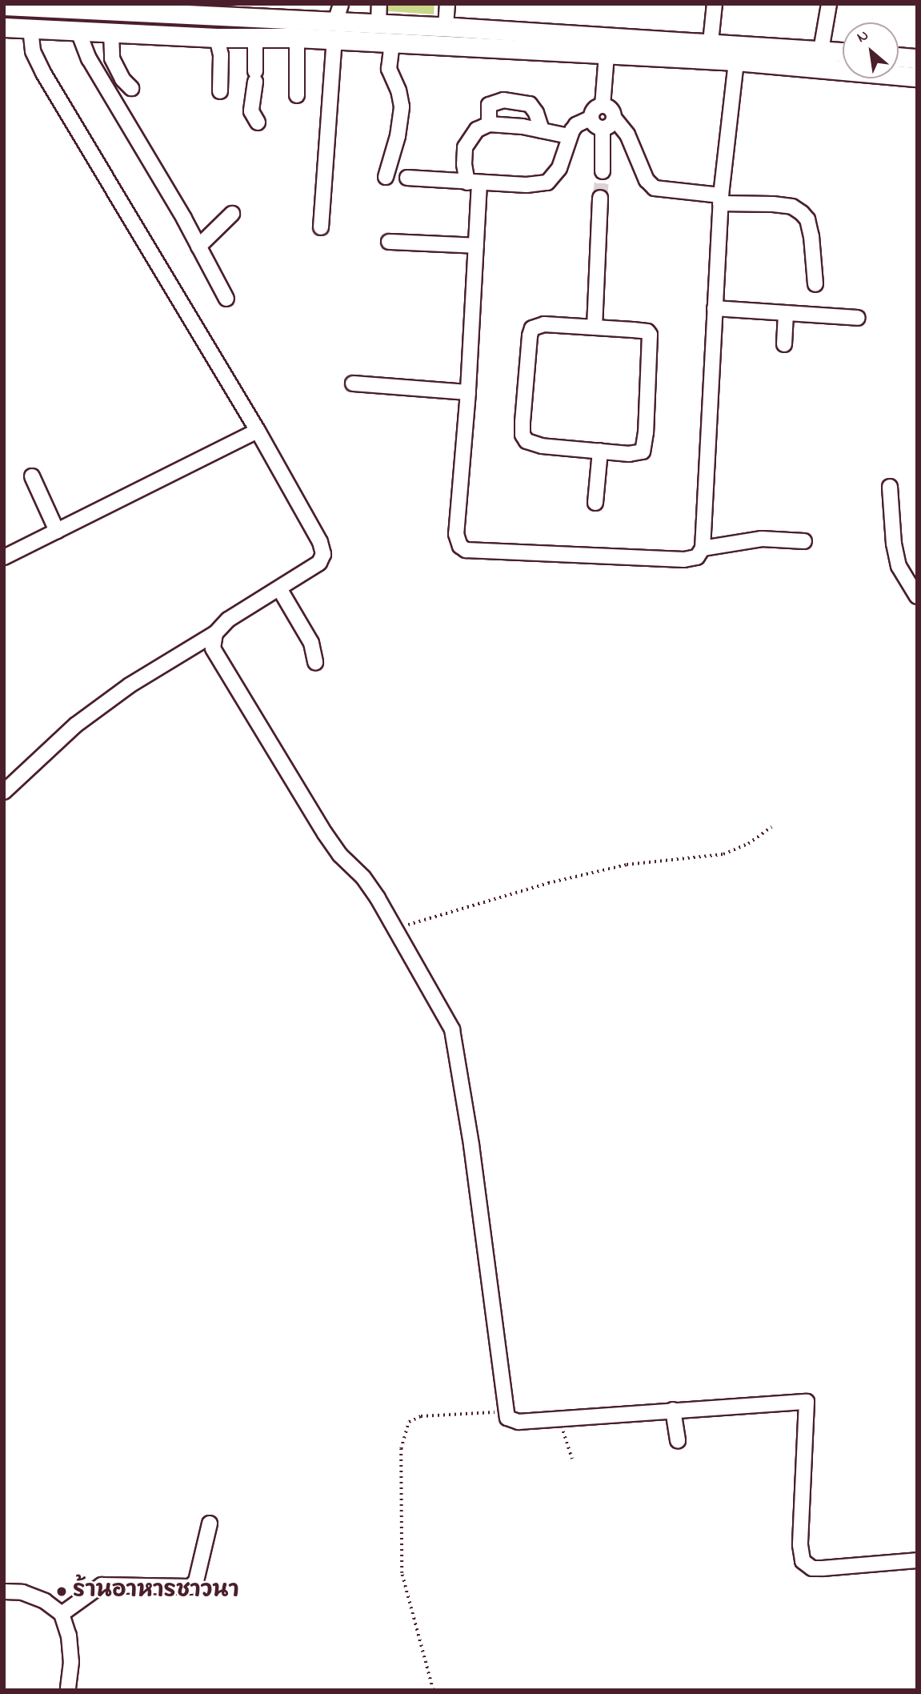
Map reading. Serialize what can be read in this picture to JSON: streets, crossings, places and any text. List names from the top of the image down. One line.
{"places":["ร้านอาหารชาวนา"],"north":"top left"}
